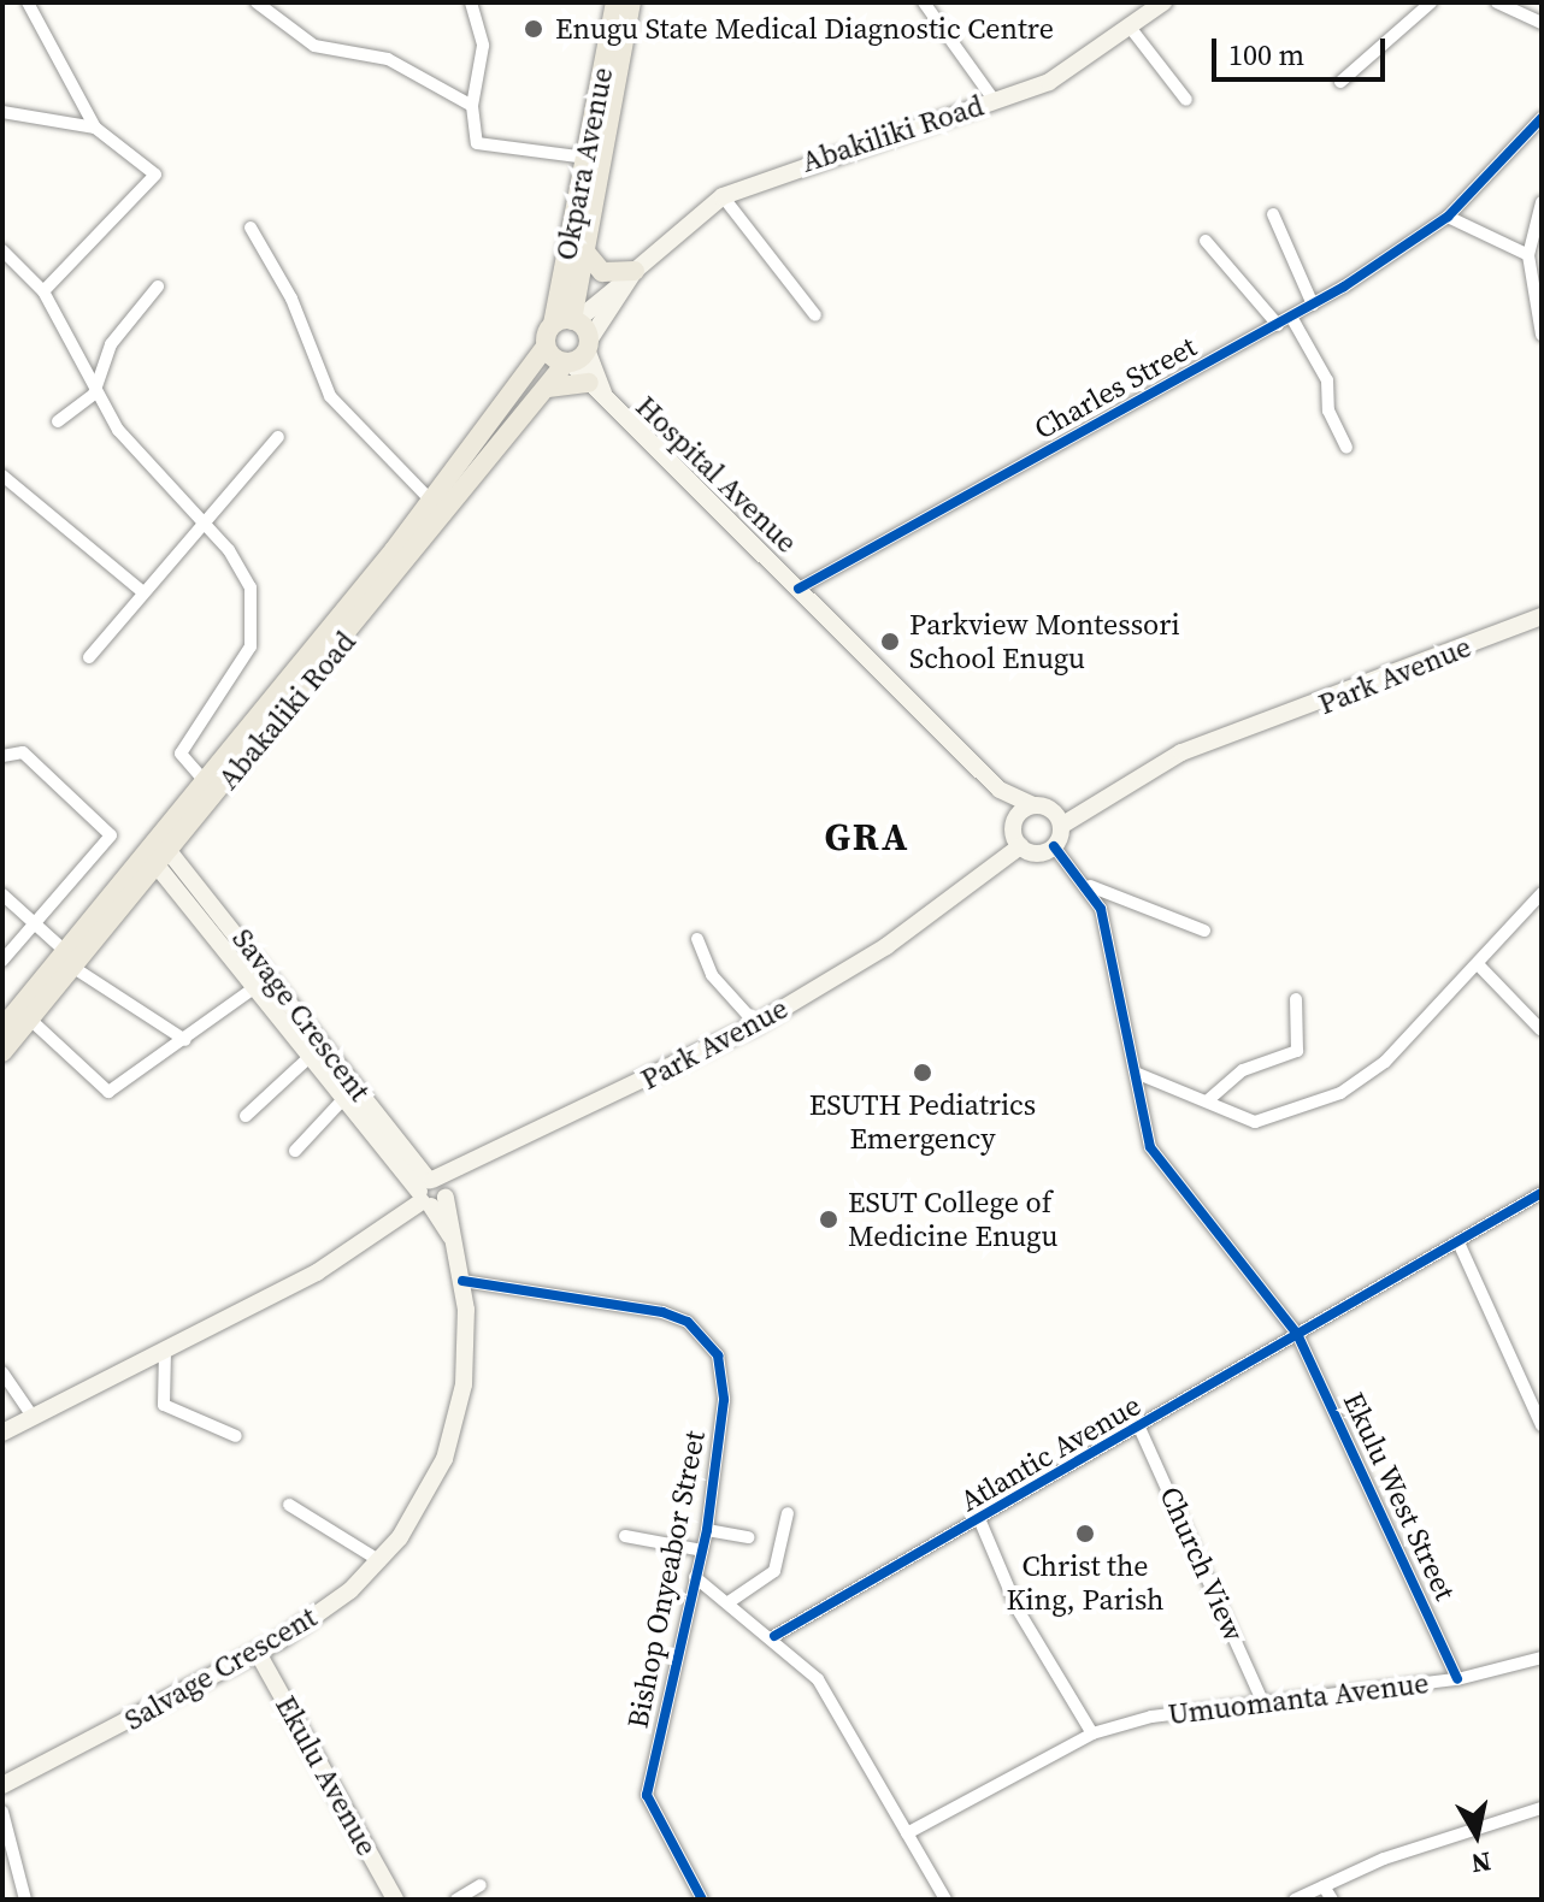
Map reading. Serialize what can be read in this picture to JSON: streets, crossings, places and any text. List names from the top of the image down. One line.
{"streets":{"main road":["Abakiliki Road","Okpara Avenue","Hospital Avenue","Park Avenue","Abakaliki Road","Savage Crescent","Salvage Crescent","Ekulu Avenue"],"street":["Charles Street","Atlantic Avenue","Ekulu West Street","Church View","Bishop Onyeabor Street","Umuomanta Avenue"]},"crossings":[["Abakiliki Road","Okpara Avenue"],["Abakiliki Road","Abakaliki Road"],["Okpara Avenue","Abakaliki Road"],["Charles Street","Hospital Avenue"],["Hospital Avenue","Abakaliki Road"],["Park Avenue","Savage Crescent"],["Park Avenue","Salvage Crescent"],["Abakaliki Road","Savage Crescent"],["Savage Crescent","Salvage Crescent"],["Atlantic Avenue","Ekulu West Street"],["Atlantic Avenue","Church View"],["Ekulu West Street","Umuomanta Avenue"],["Church View","Umuomanta Avenue"],["Bishop Onyeabor Street","Salvage Crescent"],["Salvage Crescent","Ekulu Avenue"]],"districts":["GRA"],"places":["Enugu State Medical Diagnostic Centre","Parkview Montessori School Enugu","ESUTH Pediatrics Emergency","ESUT College of Medicine Enugu","Christ the King, Parish"],"scale_bar":"100 m","north":"bottom"}
